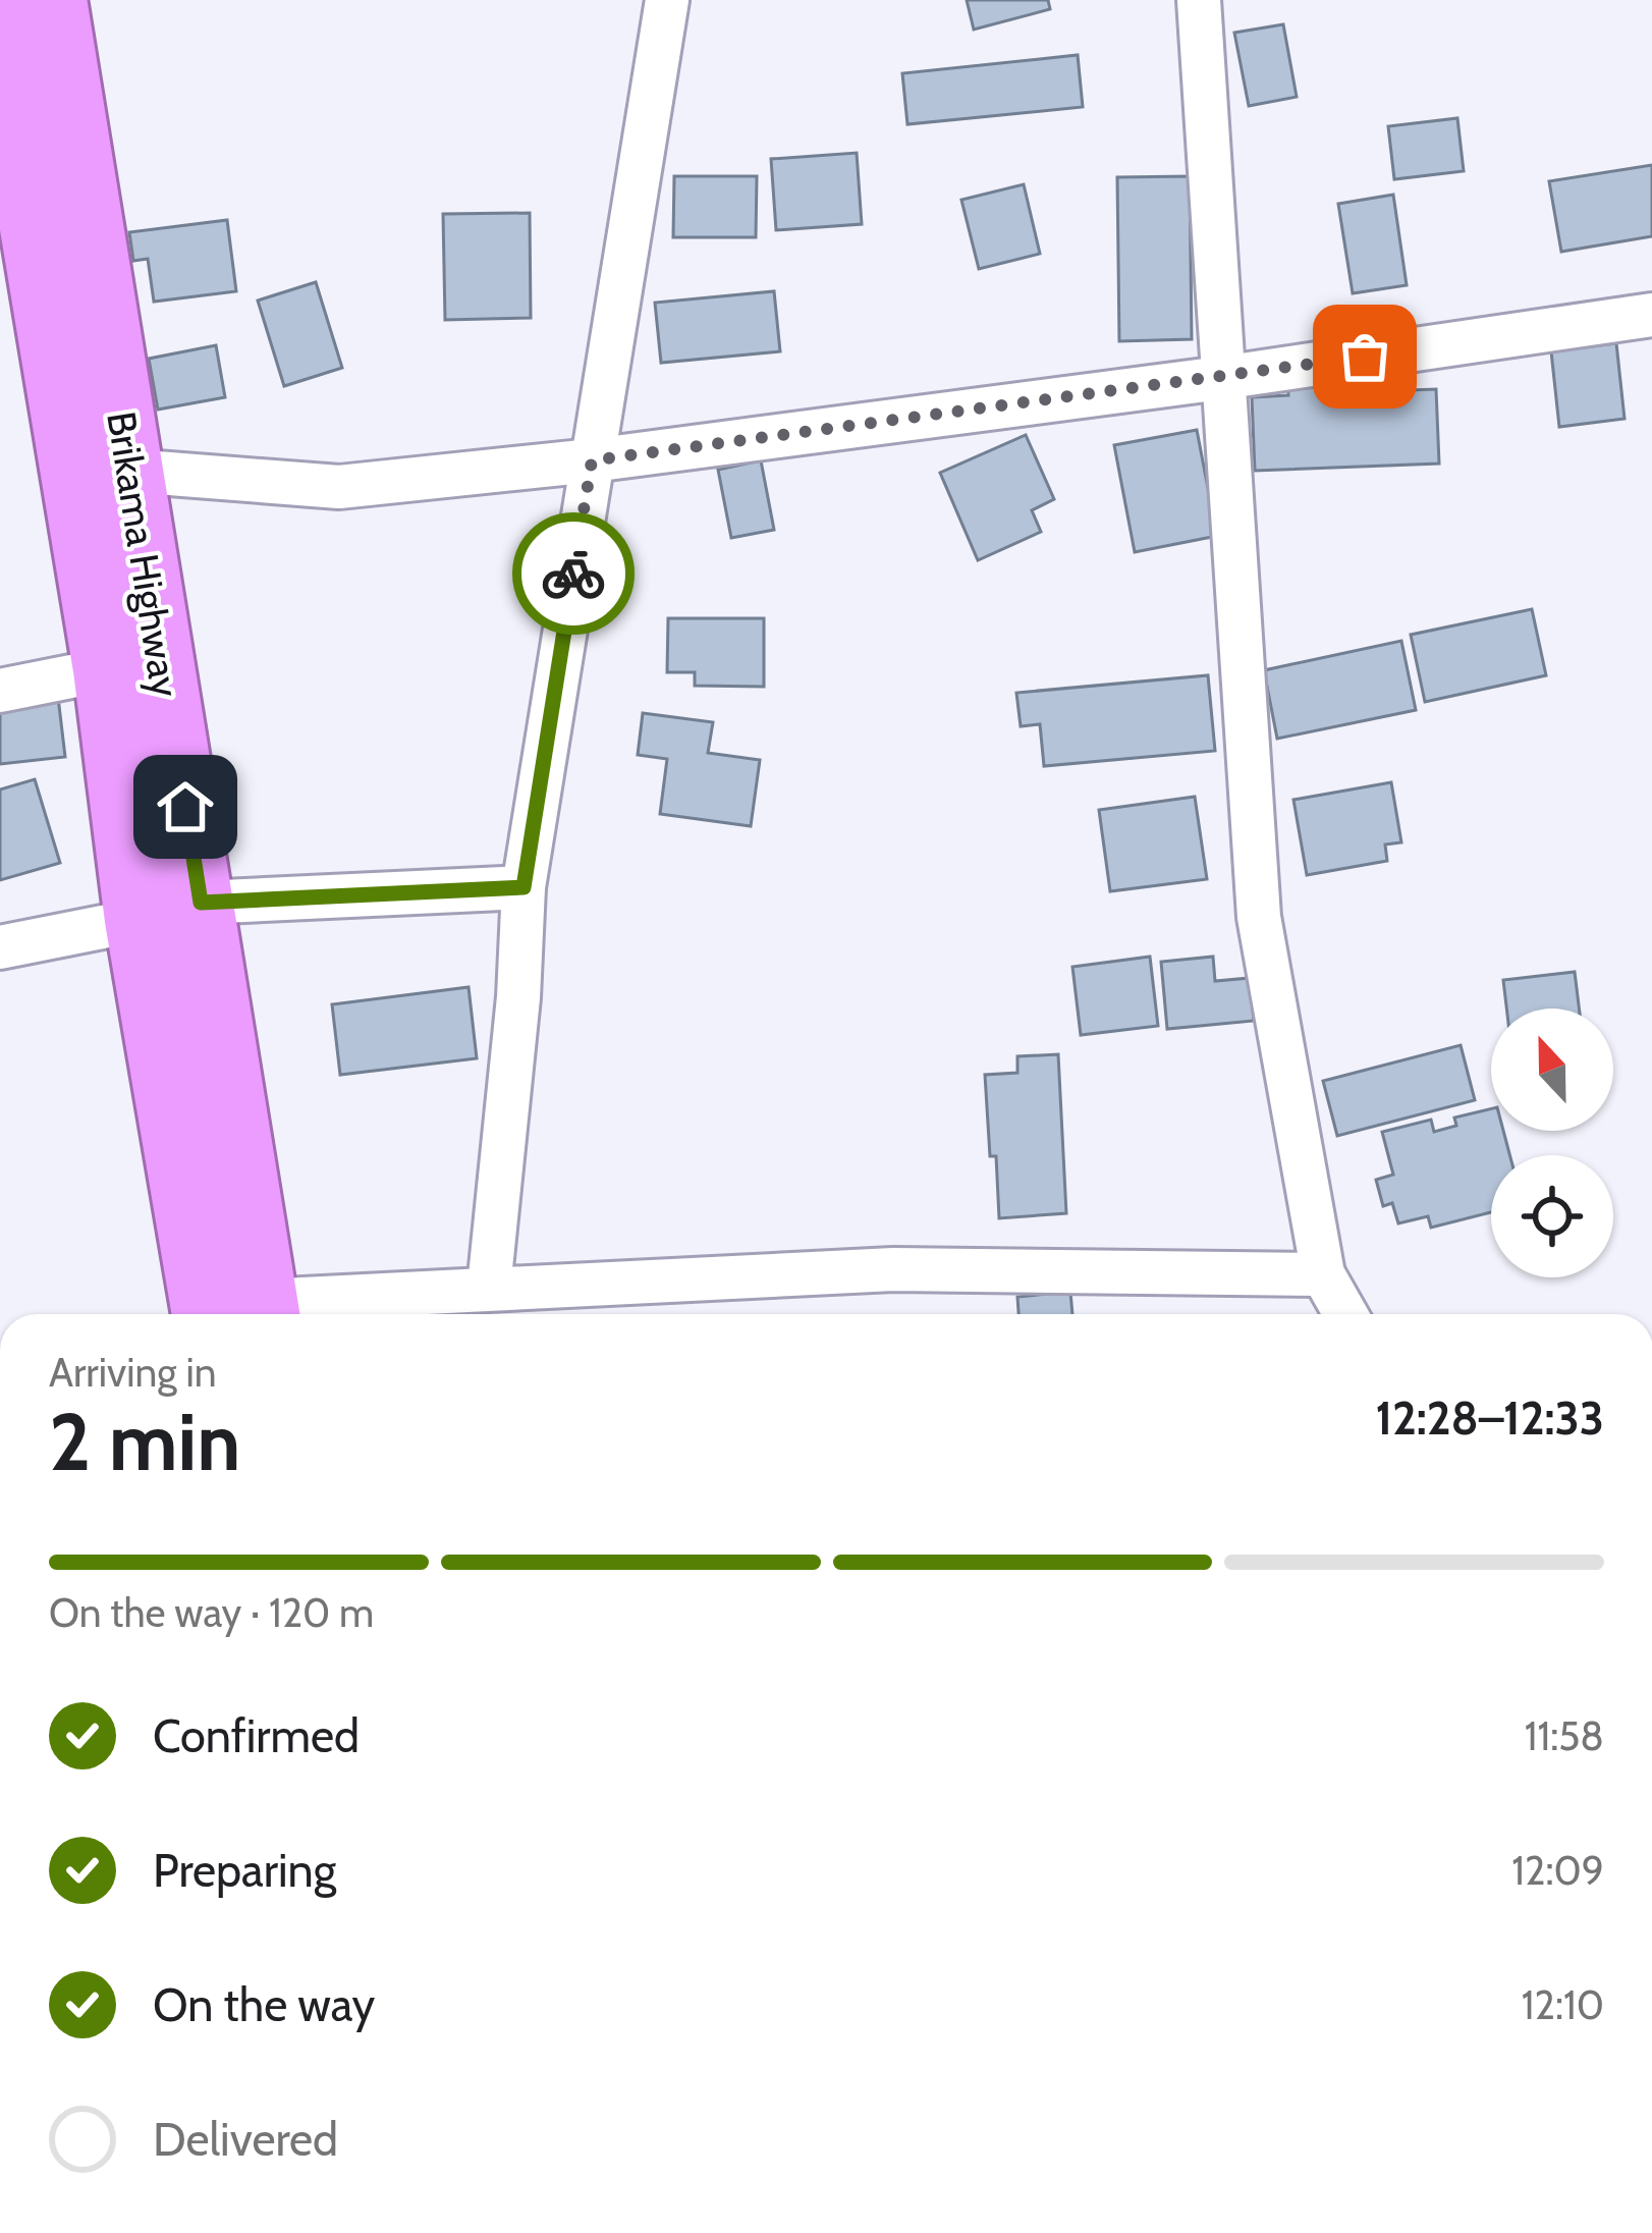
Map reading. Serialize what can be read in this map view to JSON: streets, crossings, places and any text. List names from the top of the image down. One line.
{"streets":{"highway":["Brikama Highway"]},"north":"top","page":{"heading":["2 min","Arriving in","12:28–12:33"],"bar":"On the way · 120 m","list":[["Confirmed","11:58"],["Preparing","12:09"],["On the way","12:10"],"Delivered"]}}
